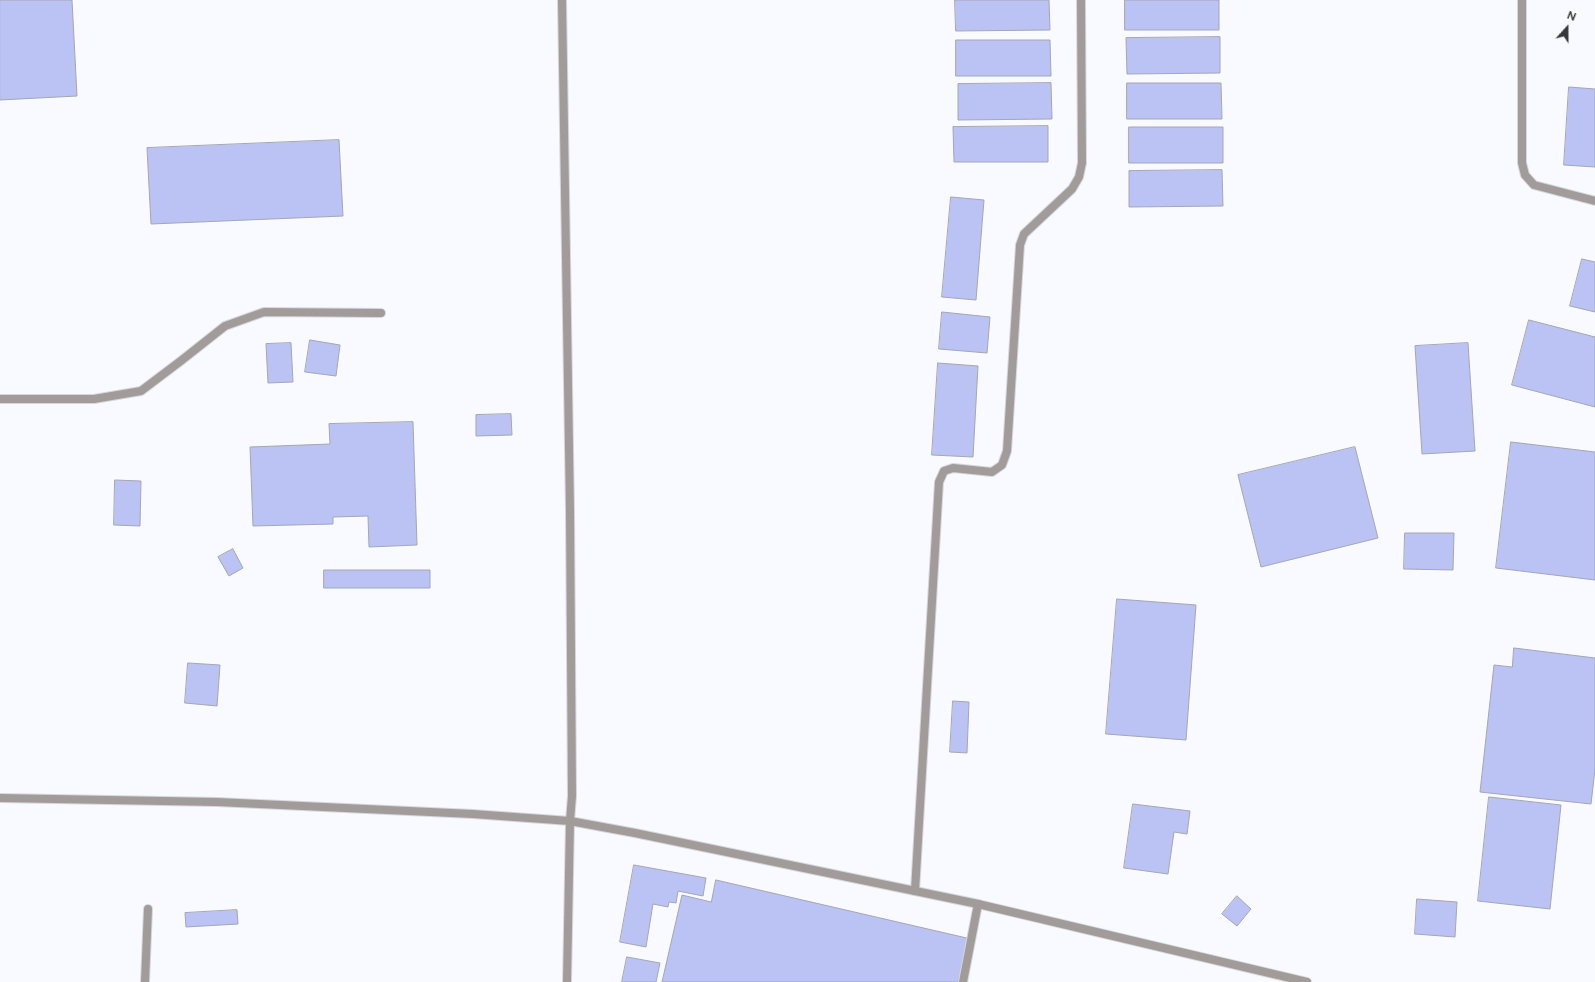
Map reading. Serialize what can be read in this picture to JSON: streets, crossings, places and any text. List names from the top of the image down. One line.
{"north":"top"}
